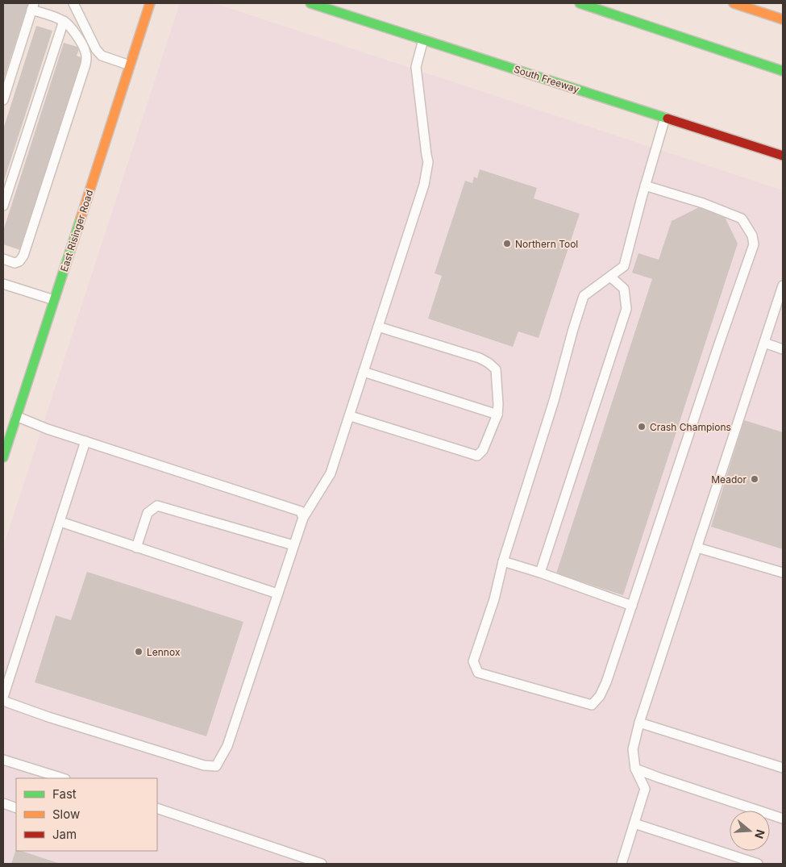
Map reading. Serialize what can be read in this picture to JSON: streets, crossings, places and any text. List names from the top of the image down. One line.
{"streets":{"main road":["South Freeway","East Risinger Road"]},"places":["Northern Tool","Crash Champions","Meador","Lennox"],"legend":["Fast","Slow","Jam"],"north":"right"}
